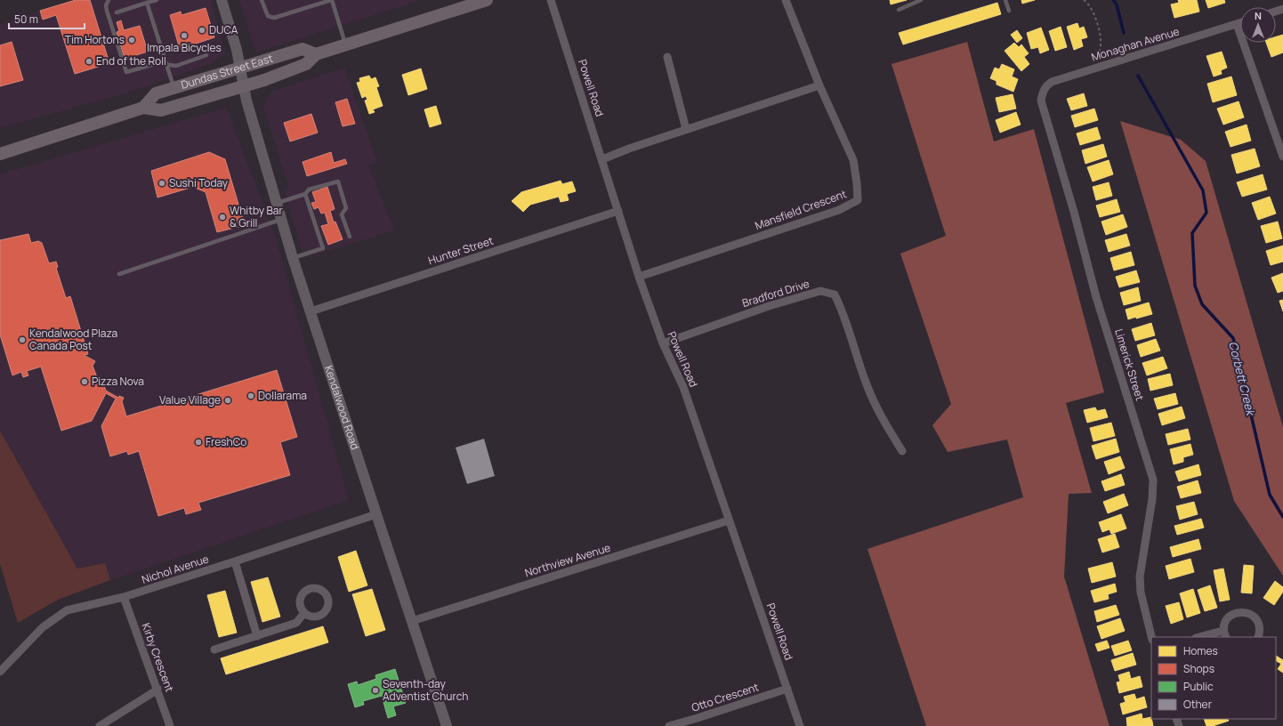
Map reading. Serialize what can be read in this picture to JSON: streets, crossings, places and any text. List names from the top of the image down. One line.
{"streets":{"main road":["Dundas Street East"],"street":["Monaghan Avenue","Powell Road","Mansfield Crescent","Hunter Street","Bradford Drive","Limerick Street","Kendalwood Road","Northview Avenue","Nichol Avenue","Kirby Crescent","Otto Crescent"]},"crossings":[["Monaghan Avenue","Limerick Street"],["Dundas Street East","Kendalwood Road"],["Powell Road","Mansfield Crescent"],["Powell Road","Hunter Street"],["Powell Road","Bradford Drive"],["Powell Road","Northview Avenue"],["Powell Road","Otto Crescent"],["Hunter Street","Kendalwood Road"],["Kendalwood Road","Northview Avenue"],["Kendalwood Road","Nichol Avenue"],["Nichol Avenue","Kirby Crescent"]],"water":["Corbett Creek"],"places":["DUCA","Impala Bicycles","Tim Hortons","End of the Roll","Sushi Today","Whitby Bar & Grill","Kendalwood Plaza Canada Post","Pizza Nova","Dollarama","Value Village","FreshCo","Seventh-day Adventist Church"],"legend":["Homes","Shops","Public","Other"],"scale_bar":"50 m","north":"top"}
